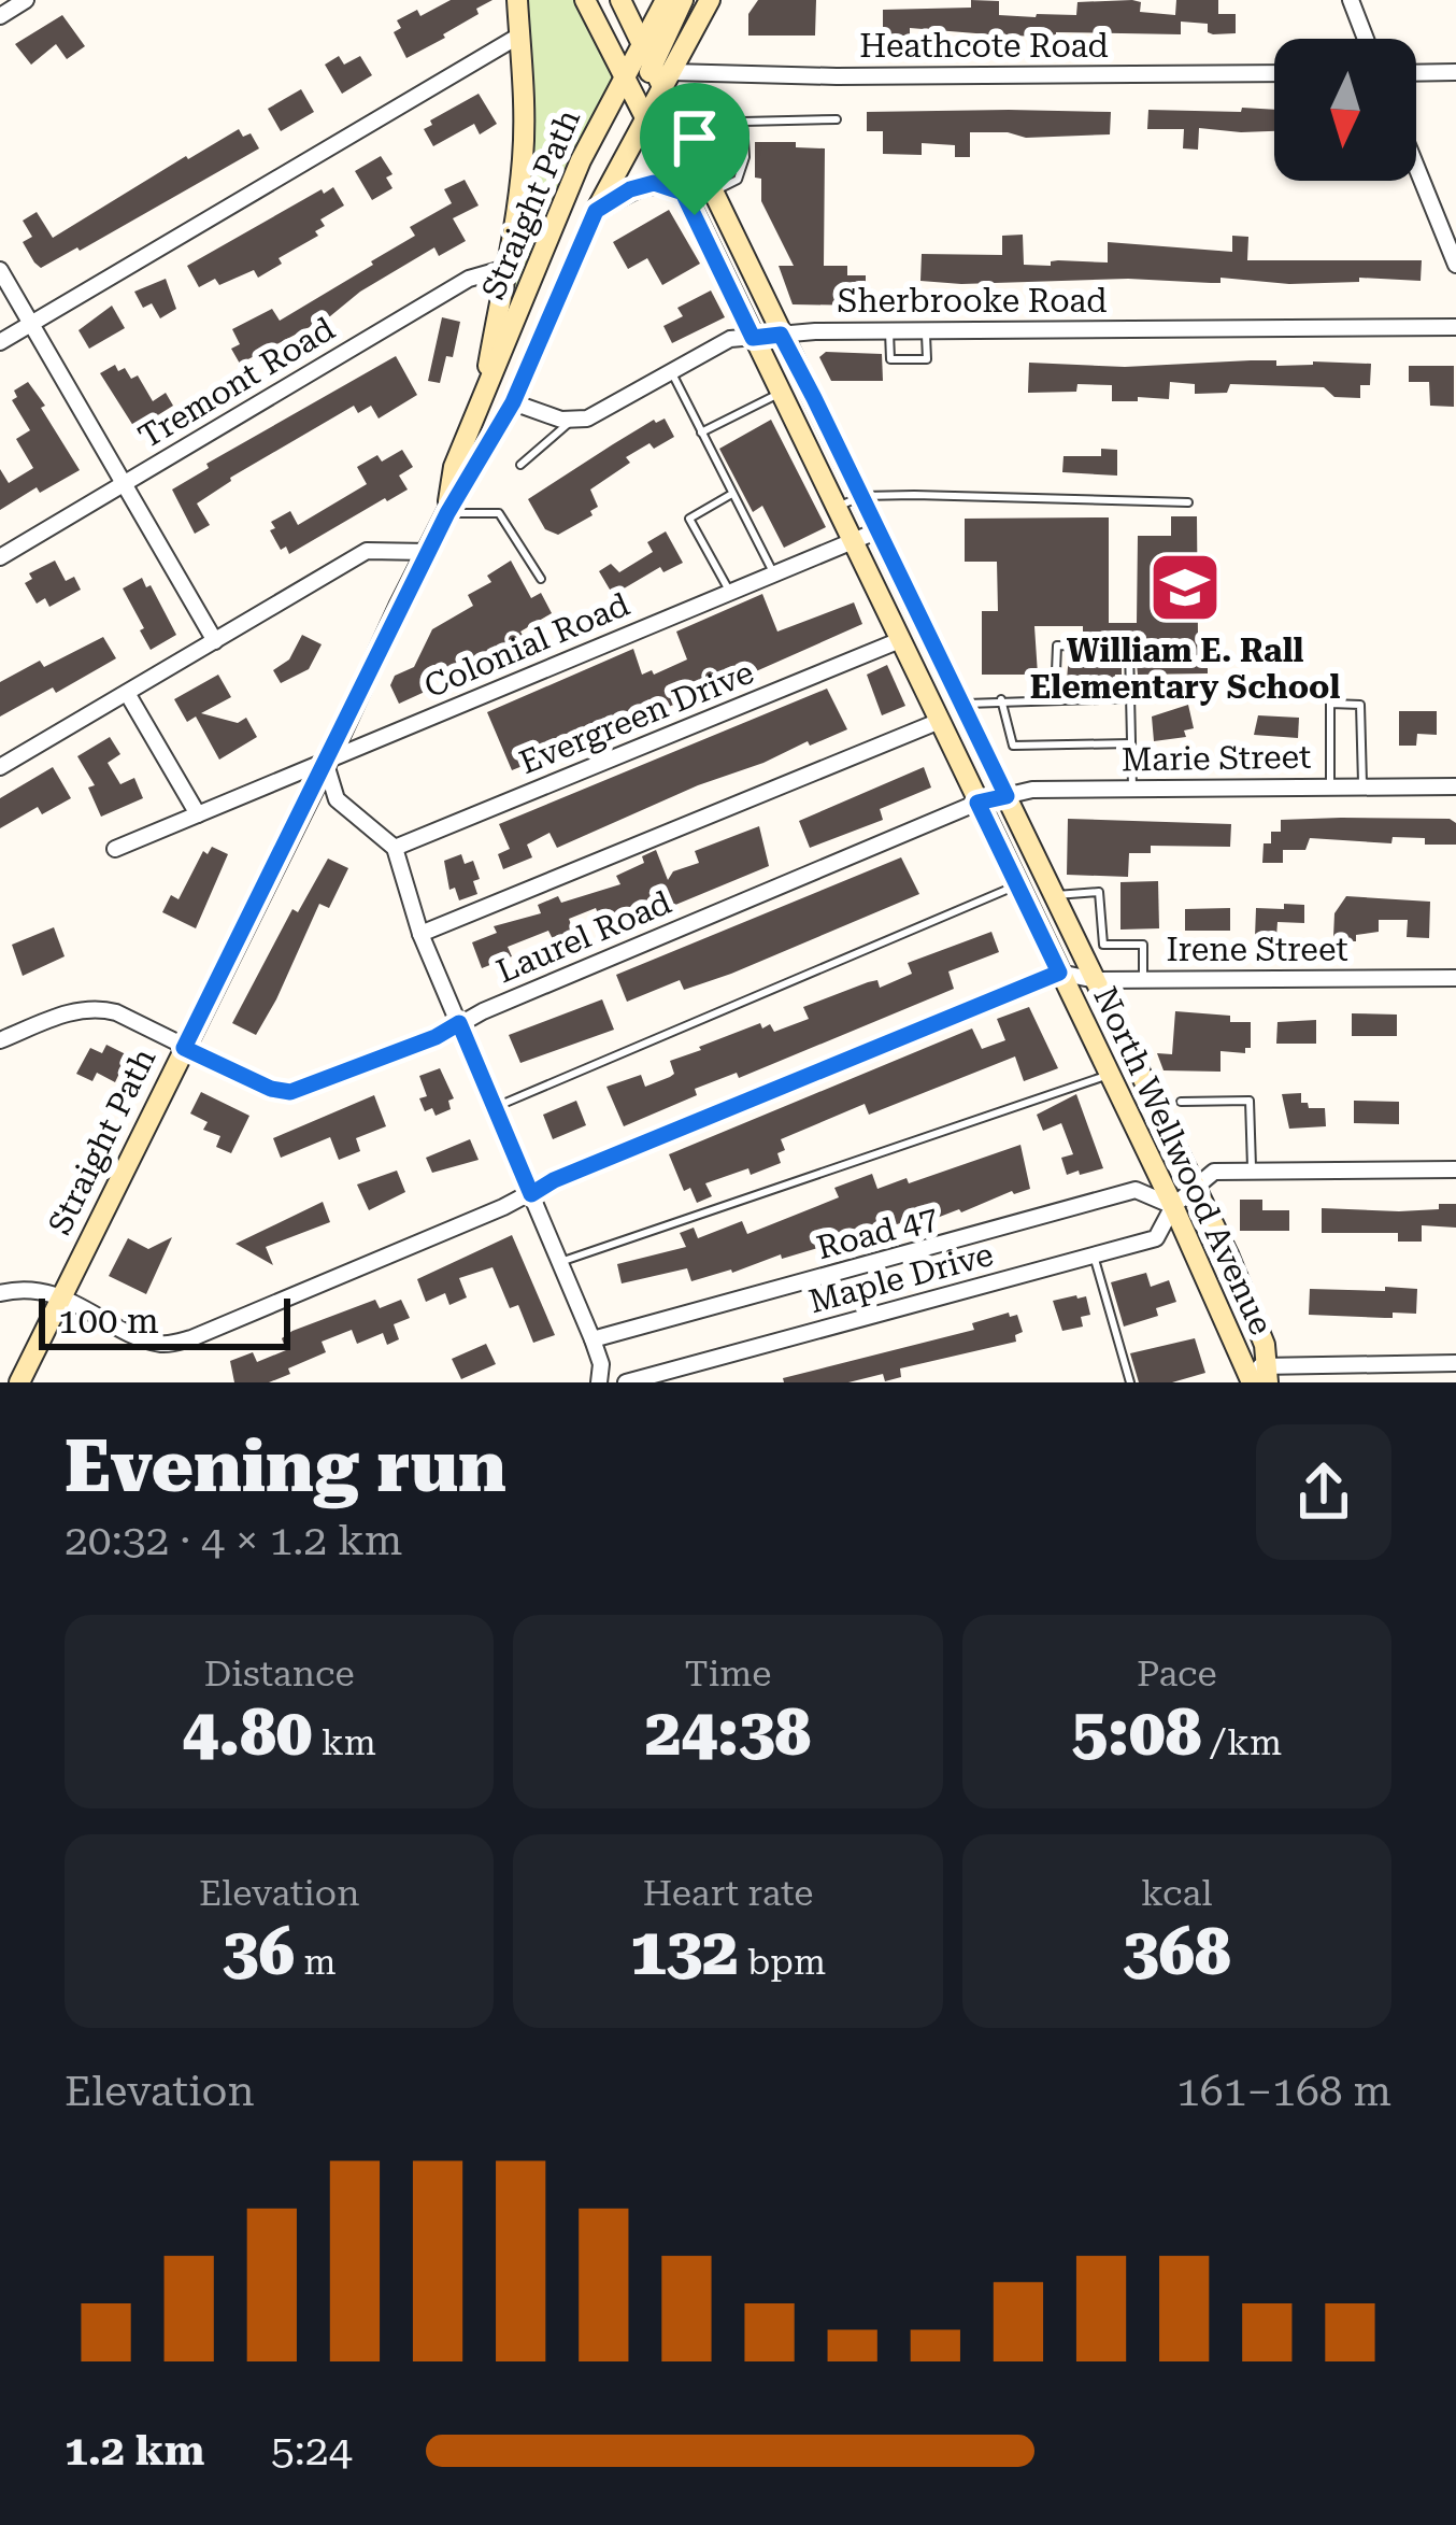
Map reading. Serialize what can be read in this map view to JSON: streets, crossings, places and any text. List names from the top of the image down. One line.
{"streets":{"main road":["Straight Path","North Wellwood Avenue"],"street":["Heathcote Road","Sherbrooke Road","Tremont Road","Colonial Road","Evergreen Drive","Marie Street","Laurel Road","Irene Street","Road 47","Maple Drive"]},"crossings":[["Heathcote Road","Straight Path"],["Heathcote Road","North Wellwood Avenue"],["Straight Path","Colonial Road"],["Straight Path","Laurel Road"],["Straight Path","North Wellwood Avenue"],["Sherbrooke Road","North Wellwood Avenue"],["Colonial Road","North Wellwood Avenue"],["Evergreen Drive","North Wellwood Avenue"],["Marie Street","Laurel Road"],["Marie Street","North Wellwood Avenue"],["Laurel Road","North Wellwood Avenue"],["Irene Street","North Wellwood Avenue"],["North Wellwood Avenue","Road 47"],["North Wellwood Avenue","Maple Drive"],["Road 47","Maple Drive"]],"places":{"school or university":["William E. Rall Elementary School"]},"scale_bar":"100 m","north":"bottom","page":{"scale":"100 m","heading":["Evening run","20:32 · 4 × 1.2 km"],"stats":[["Distance","4.80 km"],["Time","24:38"],["Pace","5:08 /km"],["Elevation","36 m"],["Heart rate","132 bpm"],["kcal","368"]],"chart":["Elevation","161–168 m"],"list":[{"name":"1.2 km","note":"5:24"}]}}
